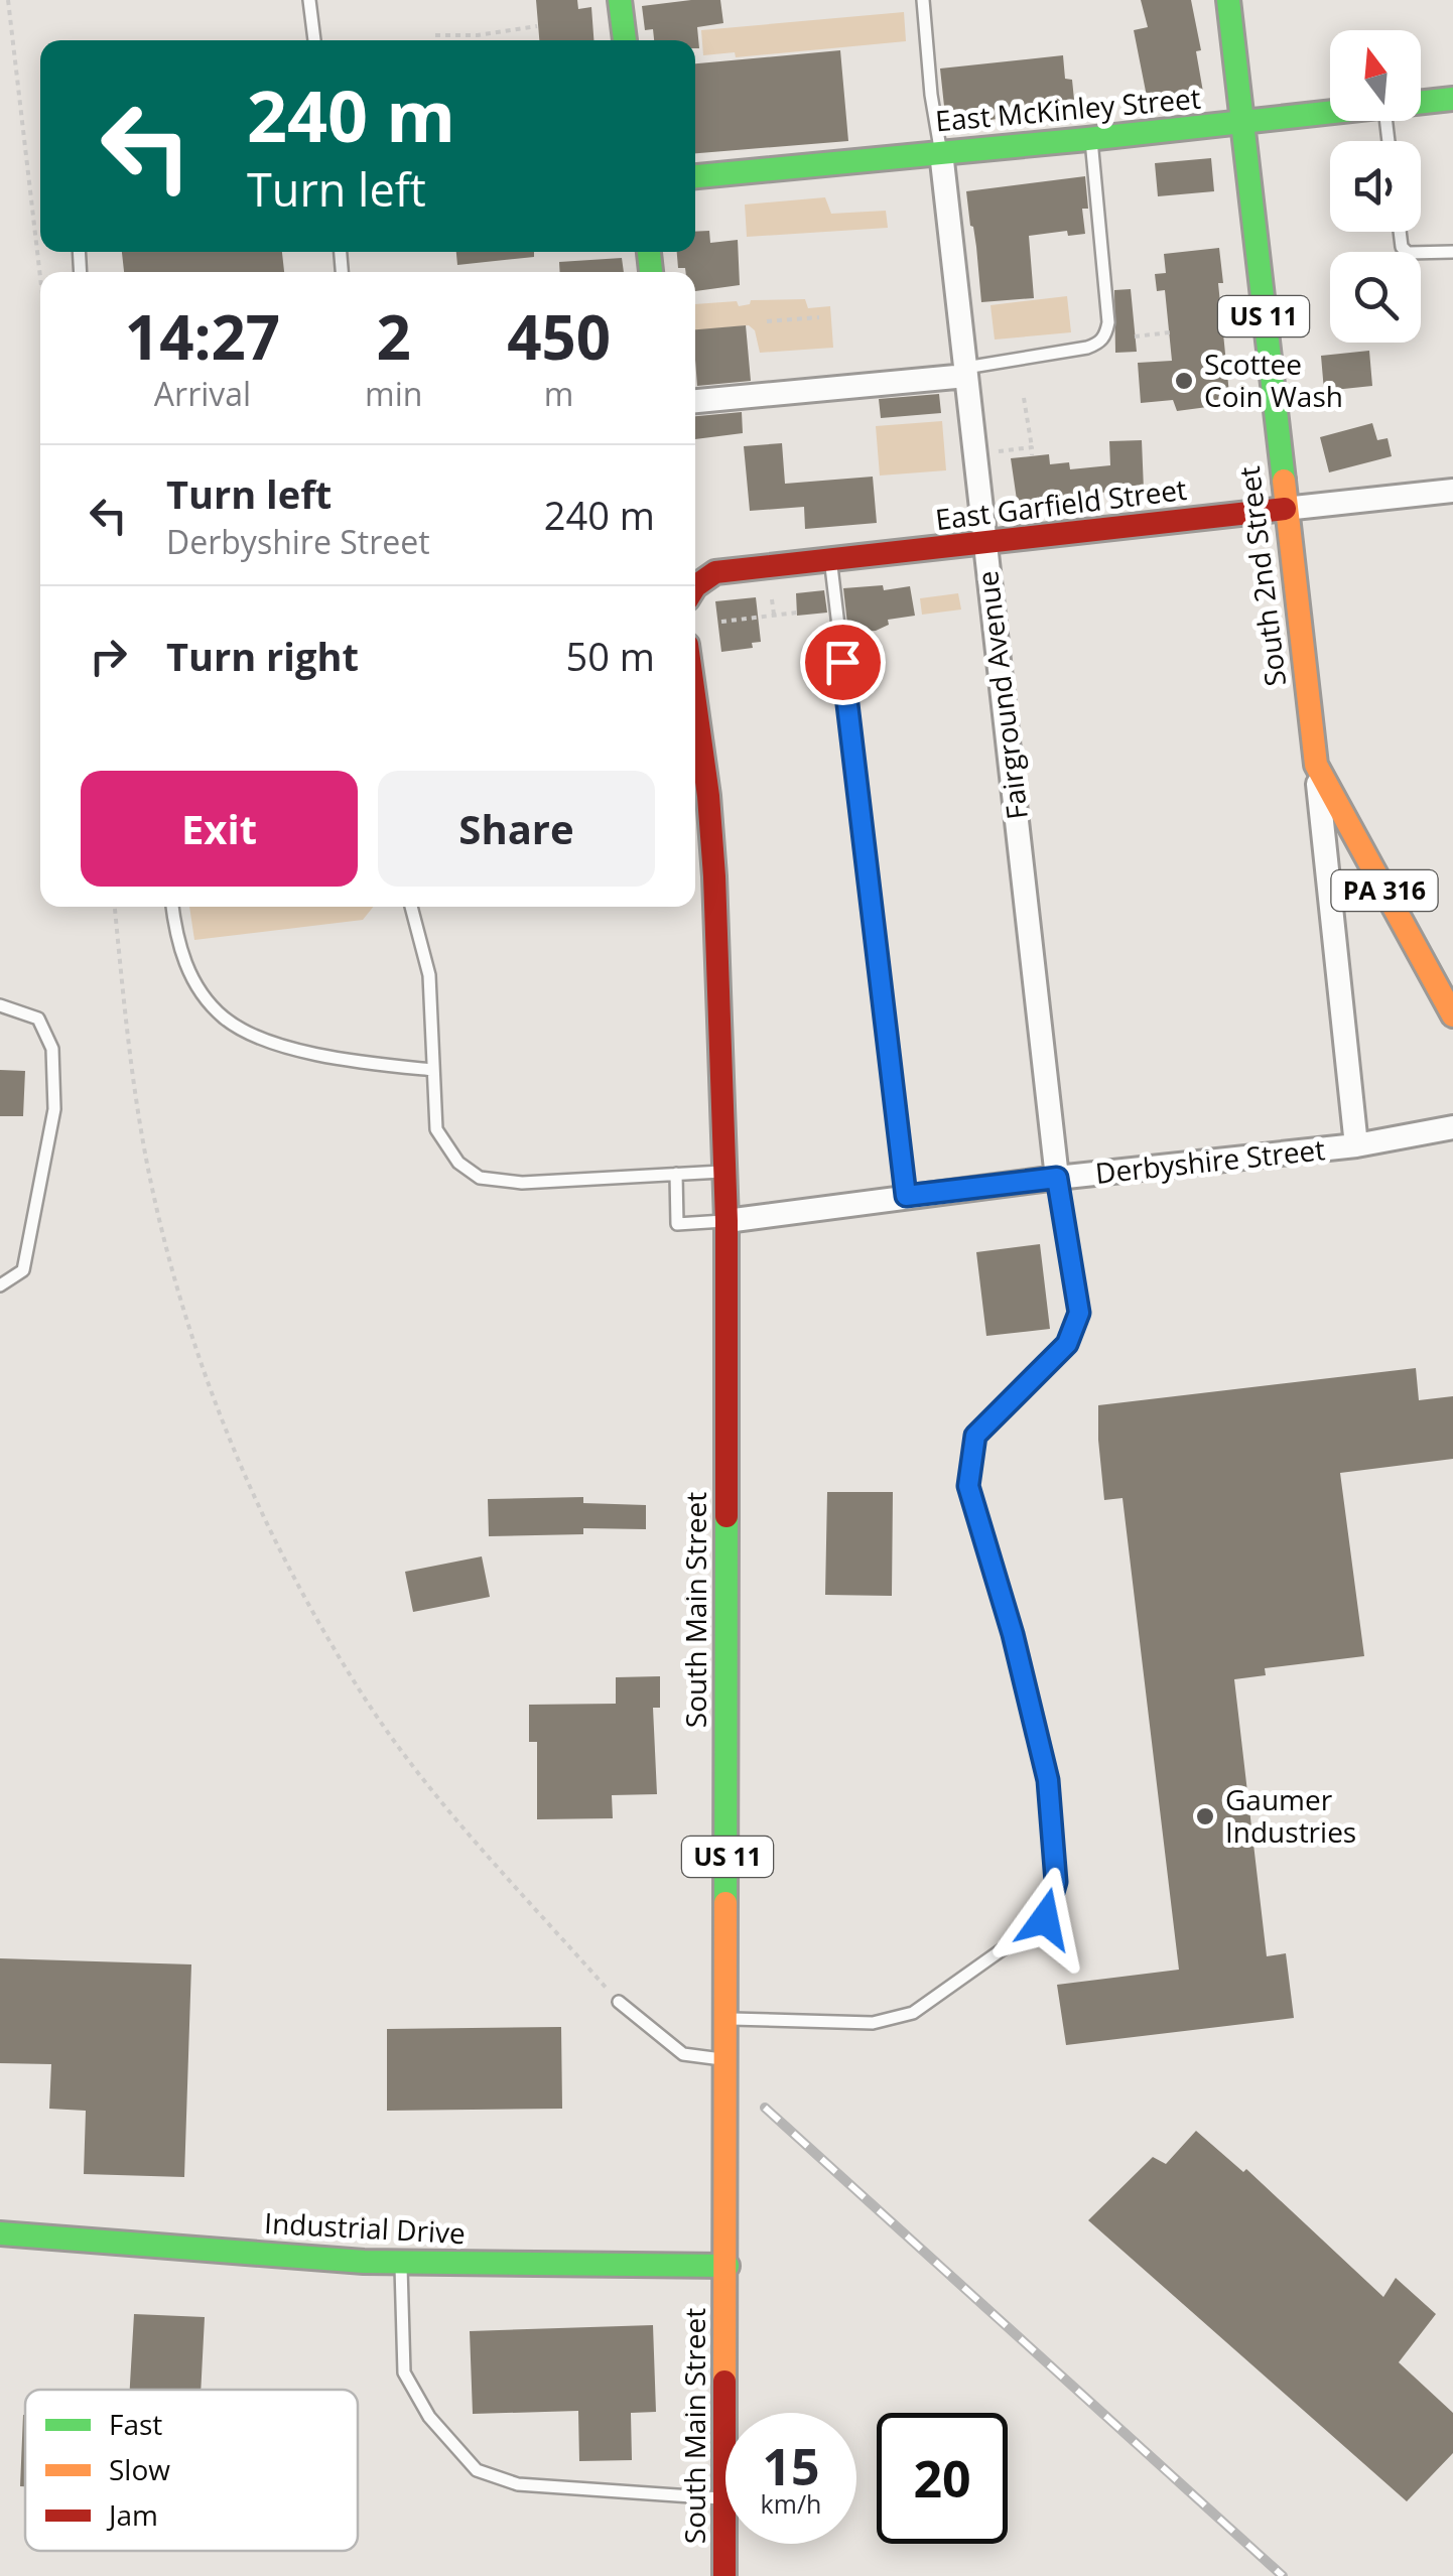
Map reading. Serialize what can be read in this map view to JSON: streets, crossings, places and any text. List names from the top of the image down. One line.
{"streets":{"main road":["East McKinley Street","US 11","East Garfield Street","South 2nd Street","PA 316","South Main Street","Industrial Drive"],"street":["Fairground Avenue","Derbyshire Street"]},"crossings":[["East McKinley Street","South 2nd Street"],["East McKinley Street","Fairground Avenue"],["East Garfield Street","South 2nd Street"],["East Garfield Street","Fairground Avenue"],["South 2nd Street","PA 316"],["South 2nd Street","Derbyshire Street"],["Fairground Avenue","Derbyshire Street"],["Derbyshire Street","South Main Street"],["South Main Street","Industrial Drive"]],"places":["Scottee Coin Wash","Gaumer Industries"],"legend":["Fast","Slow","Jam"],"north":"top","page":{"turn":["240 m","Turn left"],"eta":["14:27","Arrival","2","min","450","m"],"list":[{"name":"Turn left","note":"Derbyshire Street","value":"240 m"},{"name":"Turn right","value":"50 m"}],"buttons":["Exit","Share"],"speed":"15 km/h","limit":"20"}}
